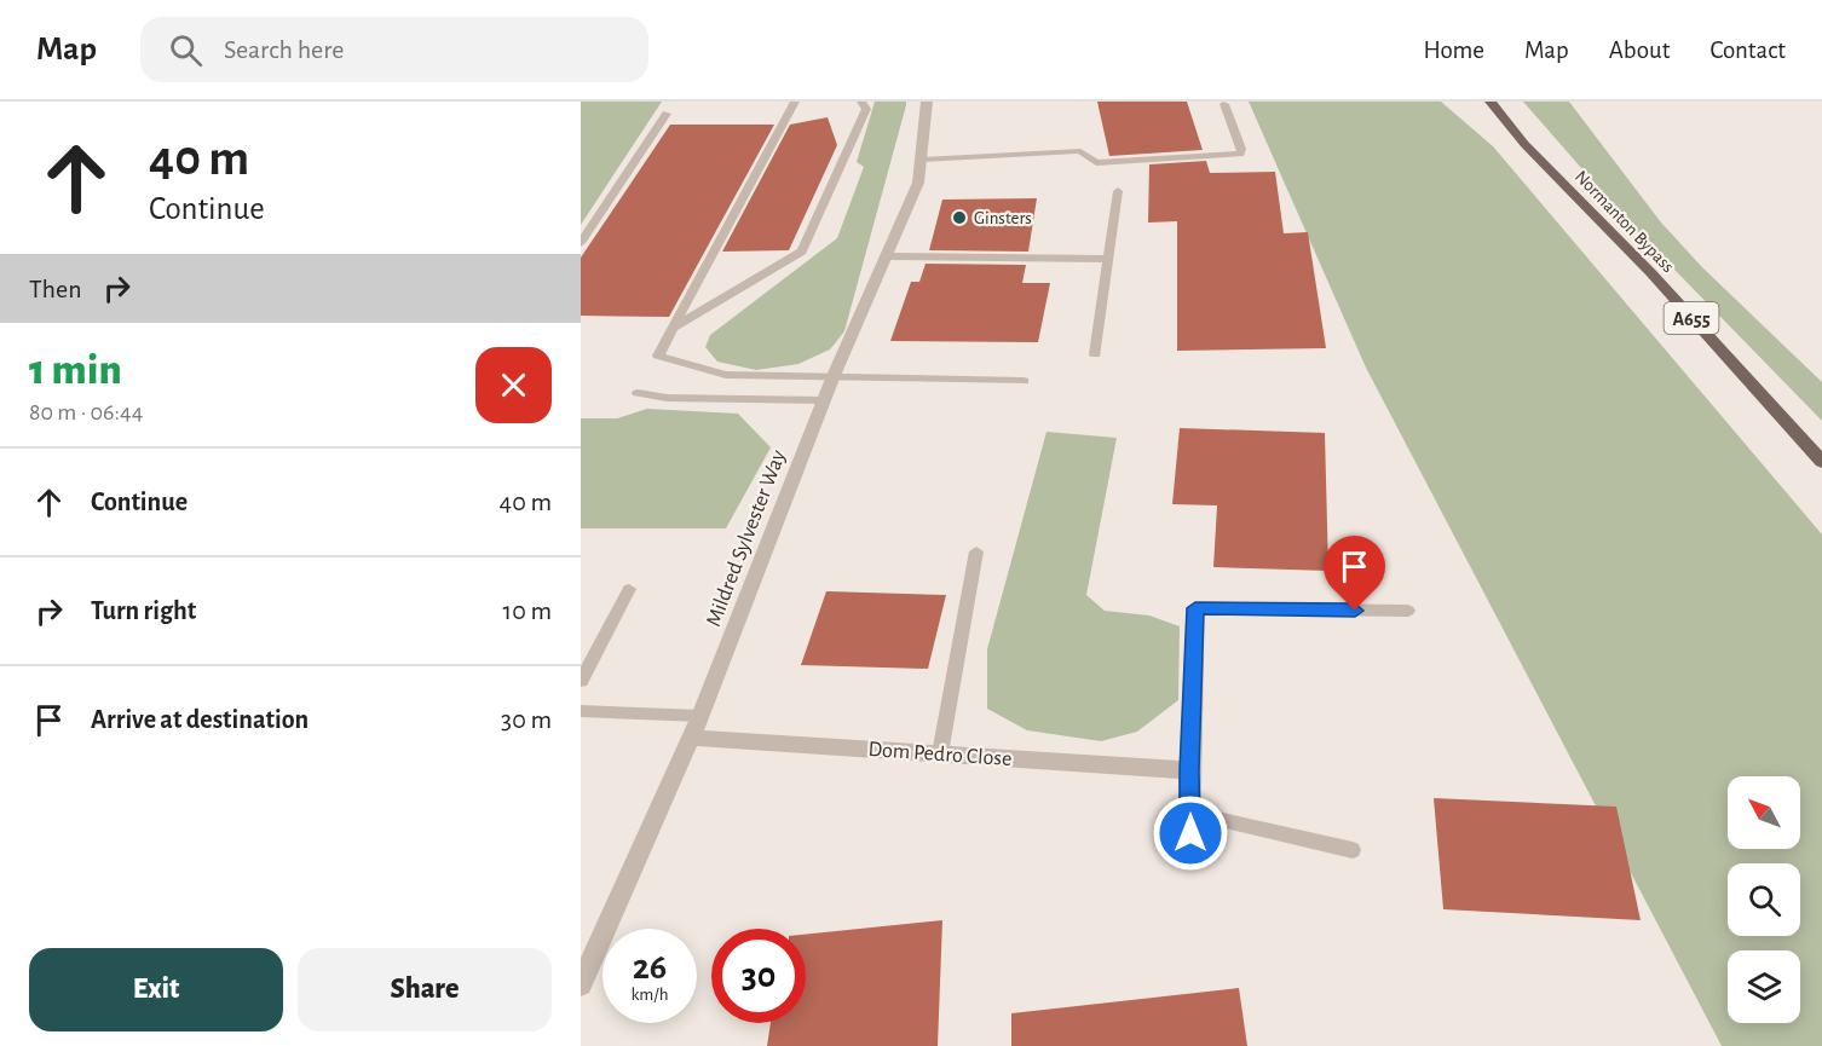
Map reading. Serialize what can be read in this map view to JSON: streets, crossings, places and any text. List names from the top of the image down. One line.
{"streets":{"main road":["Normanton Bypass","A655"],"street":["Mildred Sylvester Way","Dom Pedro Close"]},"crossings":[["Mildred Sylvester Way","Dom Pedro Close"]],"places":["Ginsters"],"north":"top left","page":{"header":"Map","search":"Search here","nav":["Home","Map","About","Contact"],"turn":["40 m","Continue"],"then":"Then","heading":["1 min","80 m · 06:44"],"list":[{"name":"Continue","value":"40 m"},{"name":"Turn right","value":"10 m"},{"name":"Arrive at destination","value":"30 m"}],"speed":"26 km/h","limit":"30","buttons":["Exit","Share"]}}
